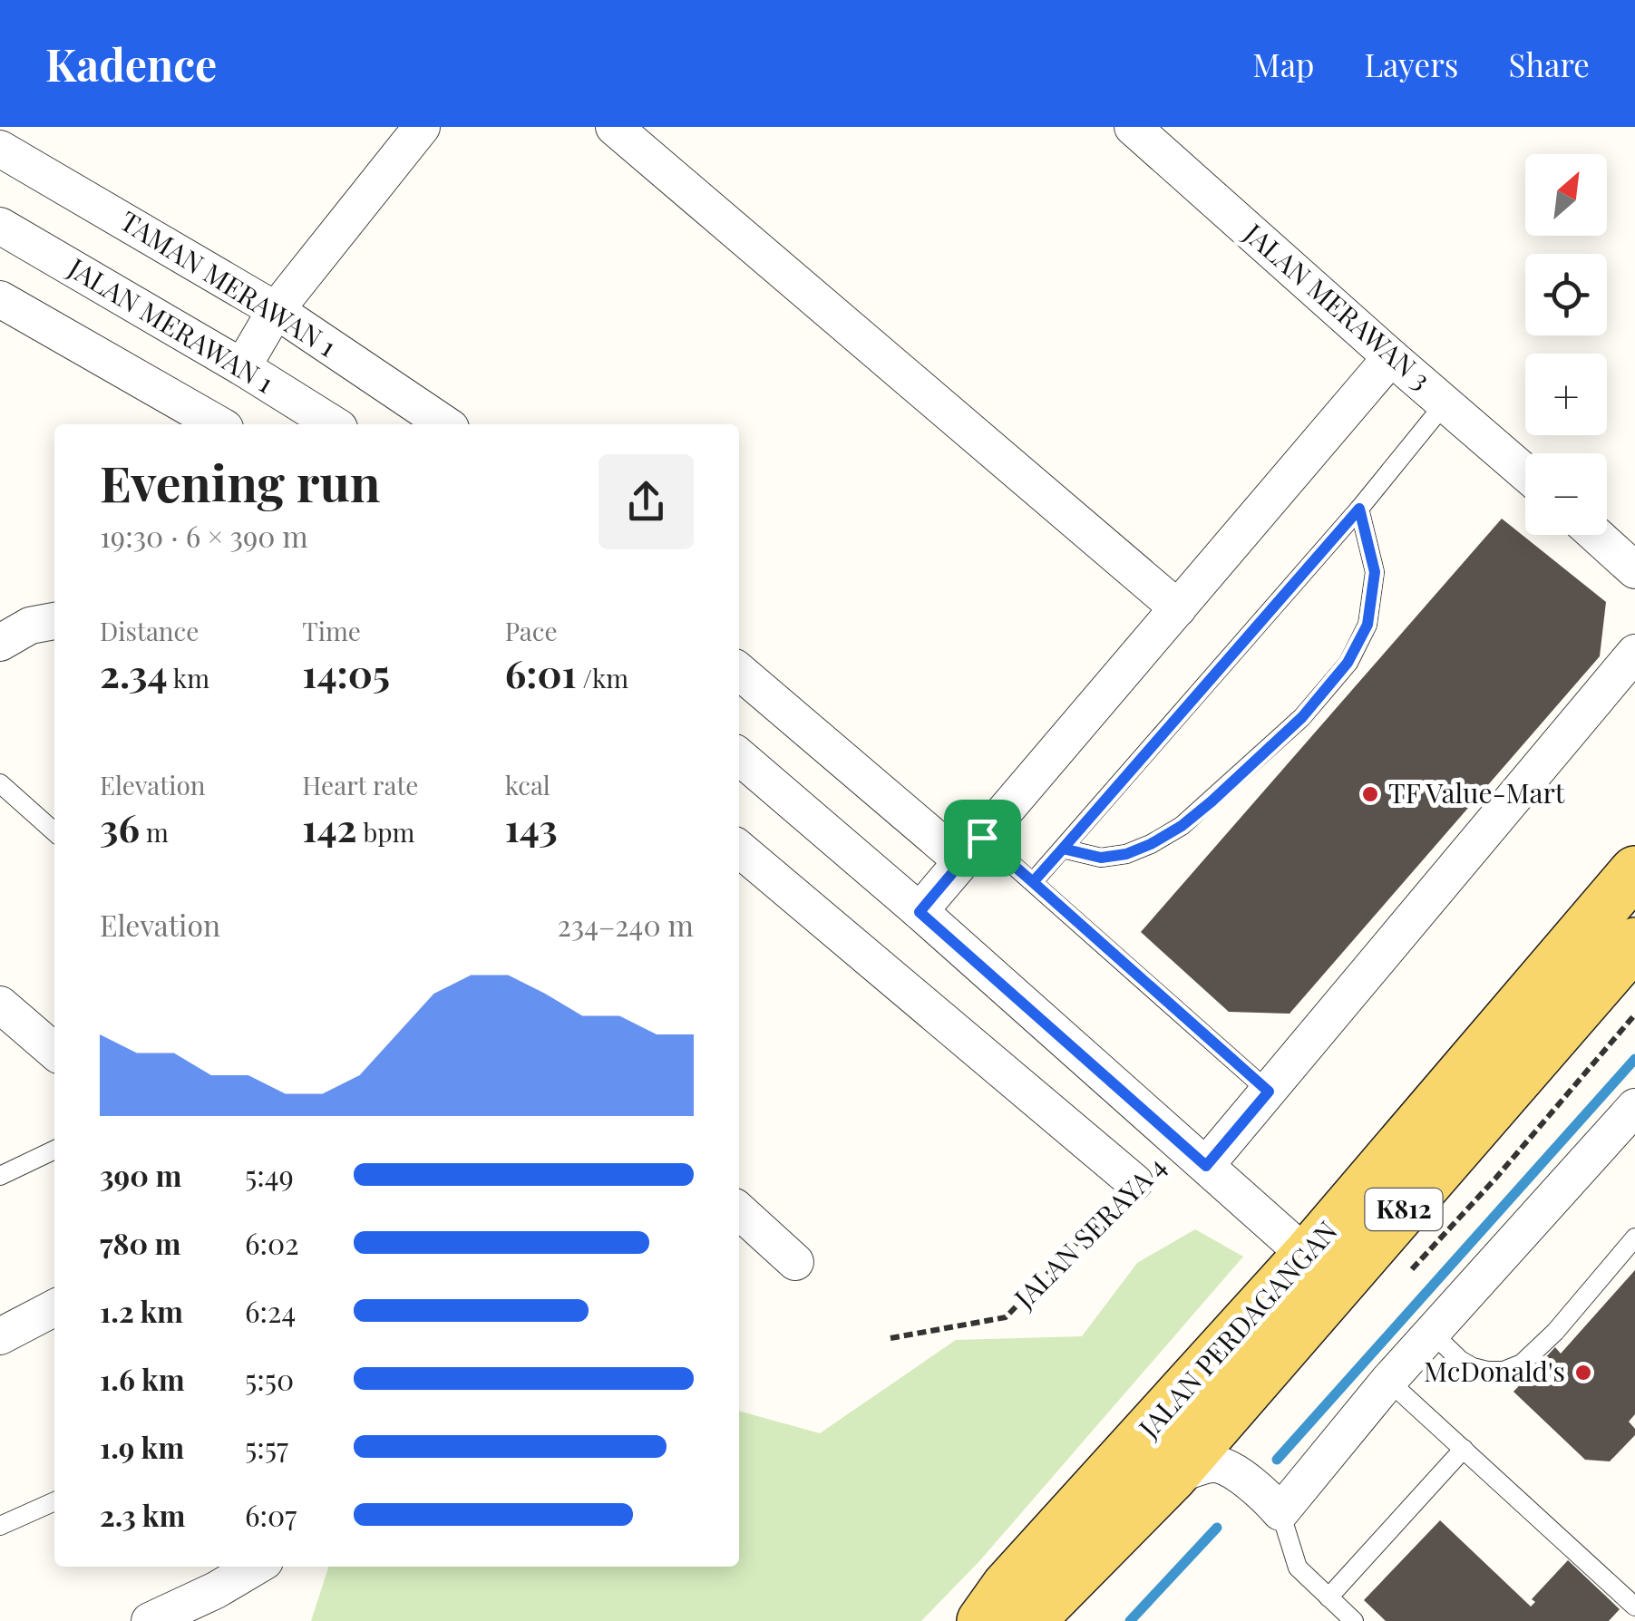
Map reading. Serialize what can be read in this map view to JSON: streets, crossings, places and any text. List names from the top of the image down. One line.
{"streets":{"main road":["K812","JALAN PERDAGANGAN"],"street":["TAMAN MERAWAN 1","JALAN MERAWAN 3","JALAN MERAWAN 1"],"path":["JALAN SERAYA 4"]},"places":["TF Value-Mart","McDonald's"],"north":"top right","page":{"header":"Kadence","nav":["Map","Layers","Share"],"map_buttons":["+","−"],"heading":["Evening run","19:30 · 6 × 390 m"],"stats":[["Distance","2.34 km"],["Time","14:05"],["Pace","6:01 /km"],["Elevation","36 m"],["Heart rate","142 bpm"],["kcal","143"]],"chart":["Elevation","234–240 m"],"list":[{"name":"390 m","note":"5:49"},{"name":"780 m","note":"6:02"},{"name":"1.2 km","note":"6:24"},{"name":"1.6 km","note":"5:50"},{"name":"1.9 km","note":"5:57"},{"name":"2.3 km","note":"6:07"}]}}
